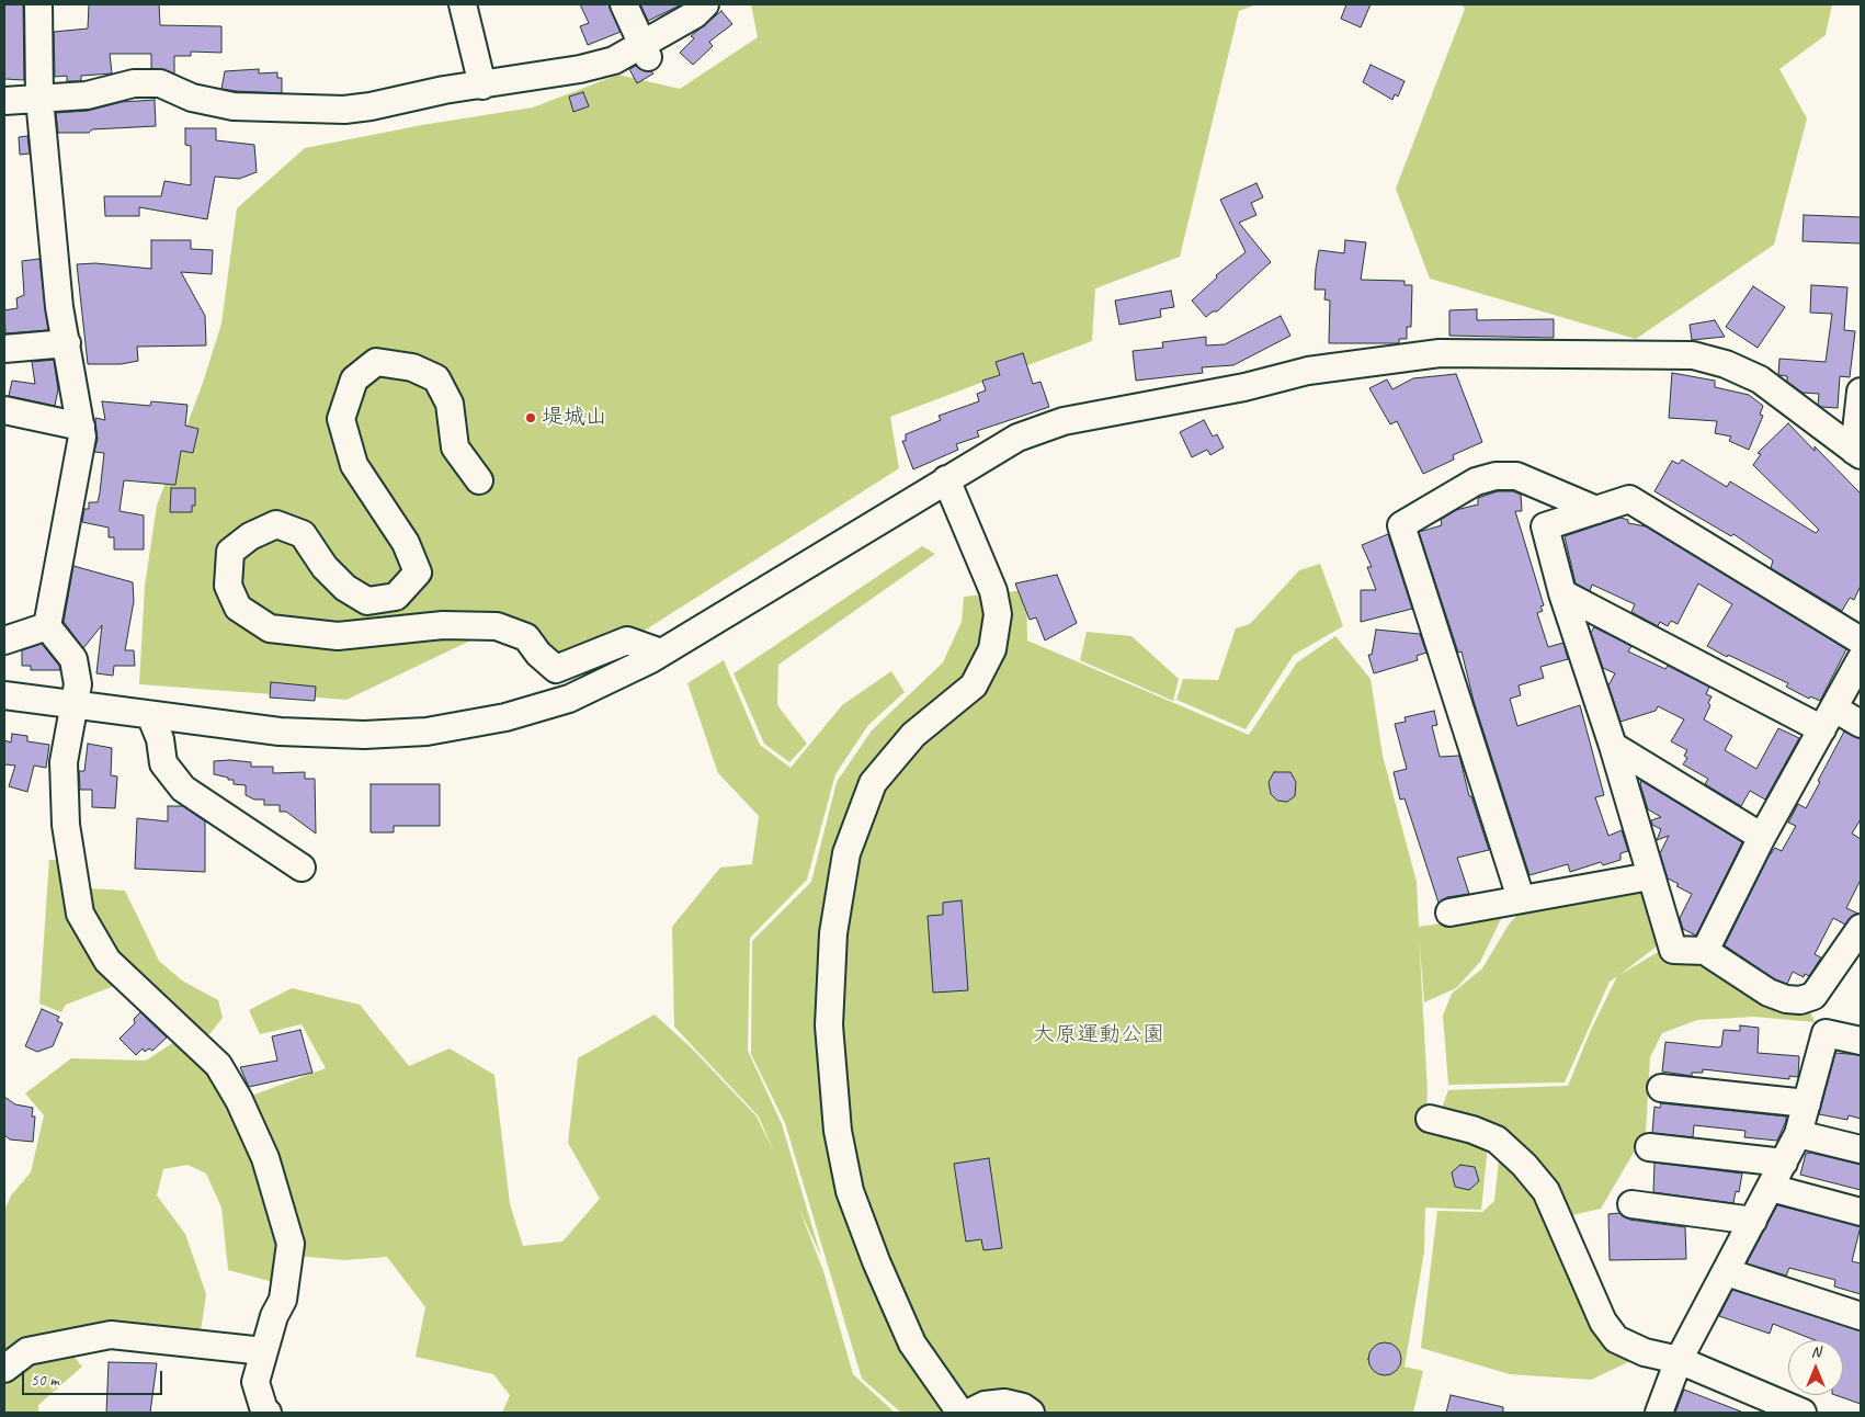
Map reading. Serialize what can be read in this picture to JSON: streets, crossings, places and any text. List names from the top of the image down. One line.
{"parks":["大原運動公園"],"places":["堤城山"],"scale_bar":"50 m","north":"top"}
